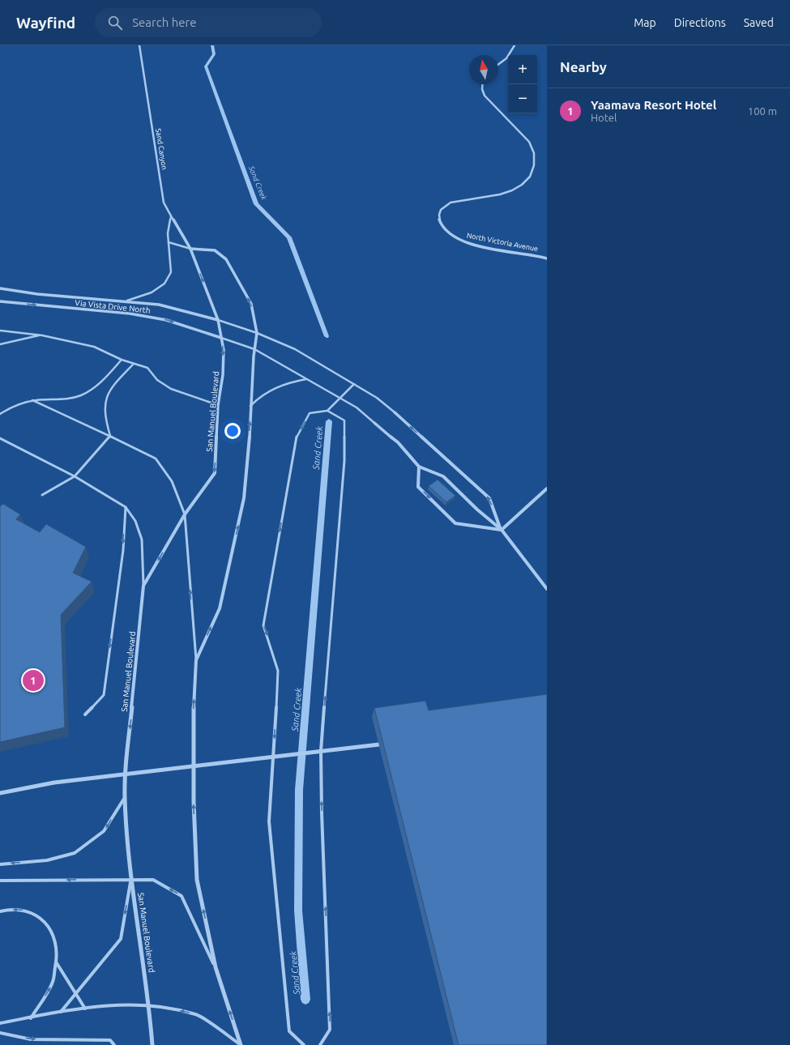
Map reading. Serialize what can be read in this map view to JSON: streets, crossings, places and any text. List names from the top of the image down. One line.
{"streets":{"street":["Sand Canyon","North Victoria Avenue","Via Vista Drive North","San Manuel Boulevard"]},"crossings":[["Sand Canyon","Via Vista Drive North"],["Sand Canyon","San Manuel Boulevard"],["Via Vista Drive North","San Manuel Boulevard"]],"one_way":["San Manuel Boulevard"],"water":["Sand Creek"],"north":"top","page":{"header":"Wayfind","search":"Search here","nav":["Map","Directions","Saved"],"heading":"Nearby","map_buttons":["+","−"],"list":[{"mark":"1","name":"Yaamava Resort Hotel","note":"Hotel","value":"100 m"}],"pins":"1"}}
